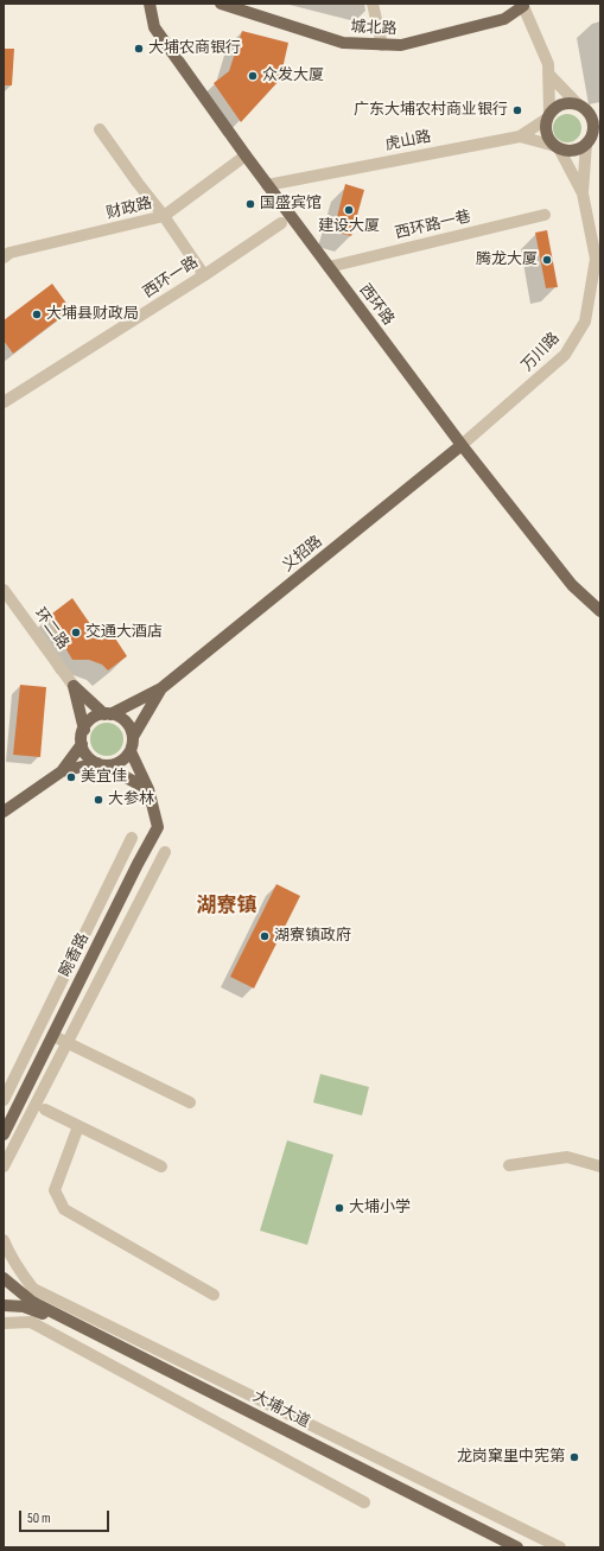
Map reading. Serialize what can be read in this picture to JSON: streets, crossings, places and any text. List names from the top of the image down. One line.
{"streets":{"main road":["城北路","西环路","义招路","畹香路","大埔大道"],"street":["虎山路","财政路","西环路一巷","西环一路","万川路","环二路"]},"crossings":[["虎山路","西环路"],["财政路","西环路"],["西环路一巷","西环路"],["西环路","万川路"],["西环路","义招路"],["万川路","义招路"]],"districts":["湖寮镇"],"places":["大埔农商银行","众发大厦","广东大埔农村商业银行","国盛宾馆","建设大厦","腾龙大厦","大埔县财政局","交通大酒店","美宜佳","大参林","湖寮镇政府","大埔小学","龙岗窠里中宪第"],"scale_bar":"50 m"}
